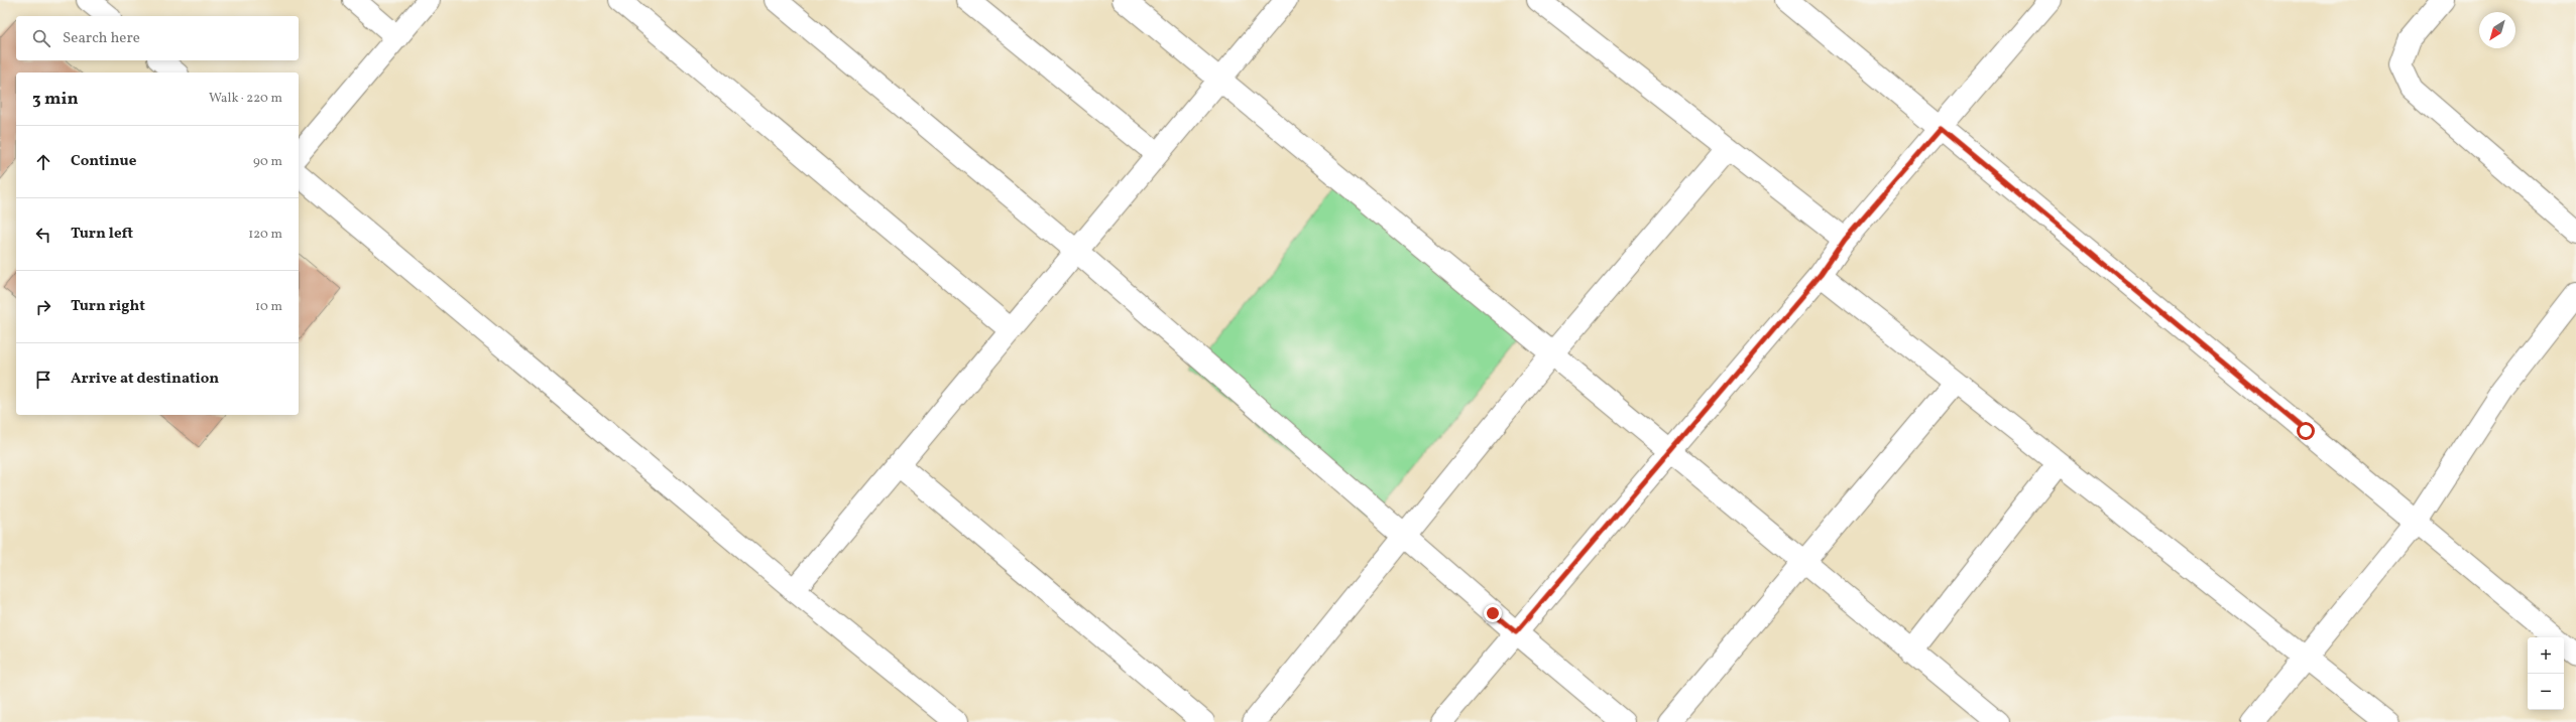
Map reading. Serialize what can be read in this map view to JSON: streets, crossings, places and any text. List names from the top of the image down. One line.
{"north":"bottom left","page":{"search":"Search here","heading":["3 min","Walk · 220 m"],"list":[["Continue","90 m"],["Turn left","120 m"],["Turn right","10 m"],"Arrive at destination"],"map_buttons":["+","−"]}}
